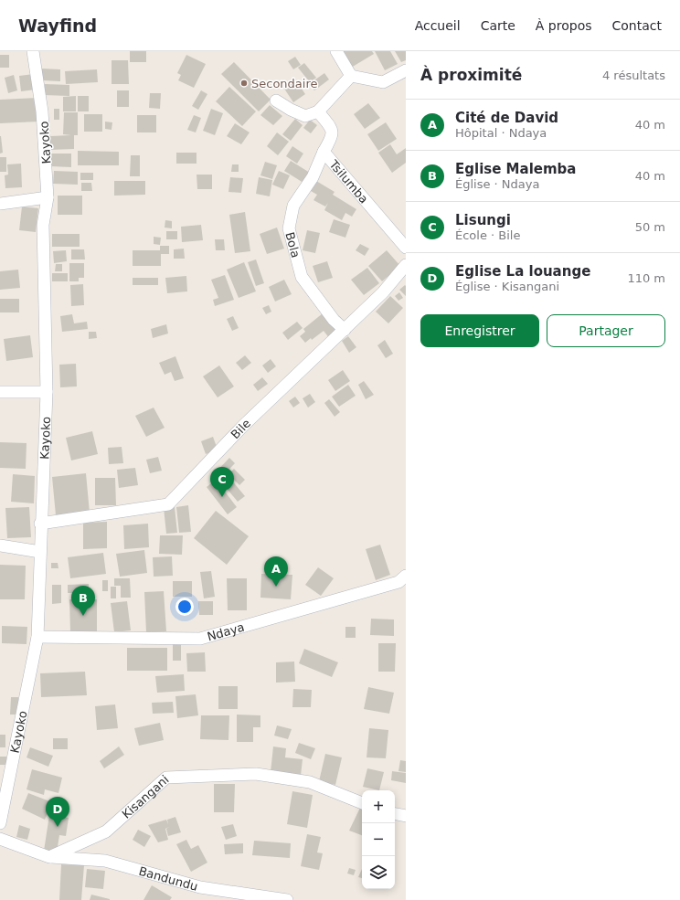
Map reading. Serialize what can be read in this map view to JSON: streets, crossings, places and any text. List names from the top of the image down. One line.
{"streets":{"street":["Kayoko","Tsilumba","Bola","Bile","Ndaya","Kisangani","Bandundu"]},"crossings":[["Kayoko","Bile"],["Kayoko","Ndaya"],["Tsilumba","Bola"],["Bola","Bile"],["Kisangani","Bandundu"]],"places":["Secondaire"],"page":{"header":"Wayfind","nav":["Accueil","Carte","À propos","Contact"],"heading":["À proximité","4 résultats"],"list":[{"mark":"A","name":"Cité de David","note":"Hôpital · Ndaya","value":"40 m"},{"mark":"B","name":"Eglise Malemba","note":"Église · Ndaya","value":"40 m"},{"mark":"C","name":"Lisungi","note":"École · Bile","value":"50 m"},{"mark":"D","name":"Eglise La louange","note":"Église · Kisangani","value":"110 m"}],"buttons":["Enregistrer","Partager"],"pins":["C","A","B","D"],"map_buttons":["+","−"]}}
